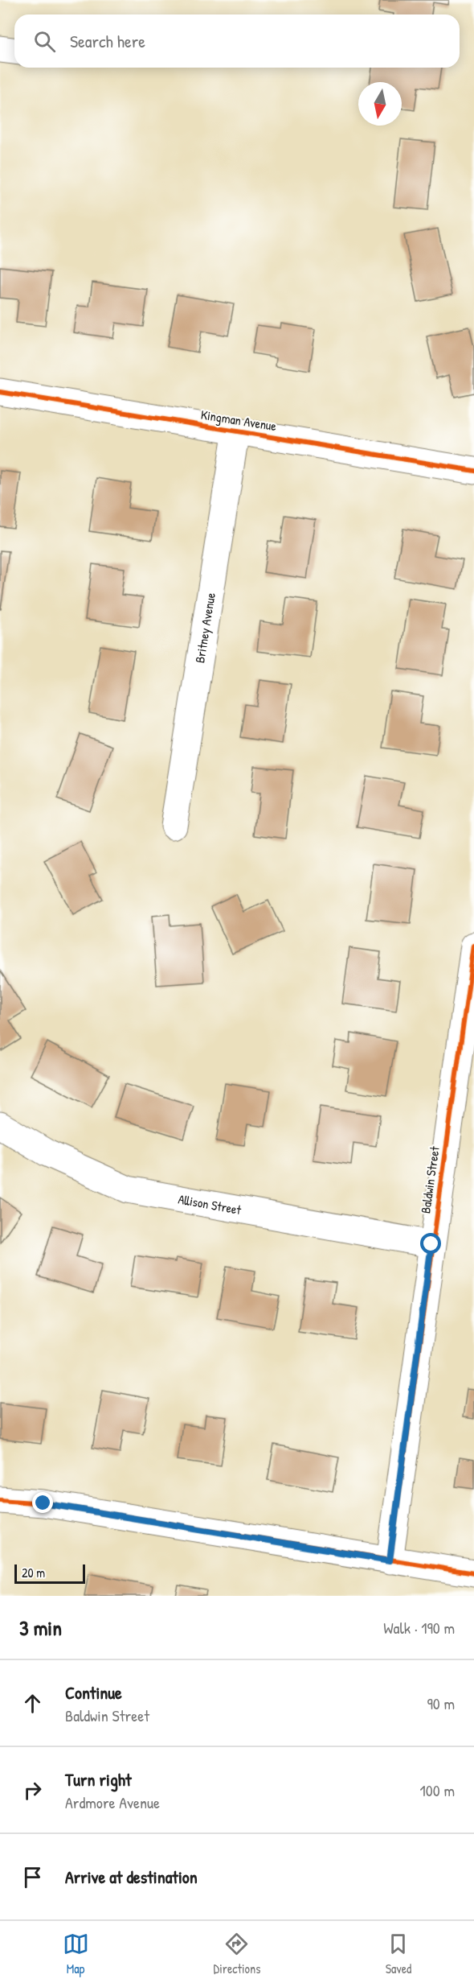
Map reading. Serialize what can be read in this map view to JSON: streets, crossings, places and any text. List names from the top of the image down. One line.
{"streets":{"street":["Kingman Avenue","Britney Avenue","Baldwin Street","Allison Street"]},"crossings":[["Kingman Avenue","Britney Avenue"],["Baldwin Street","Allison Street"]],"scale_bar":"20 m","north":"bottom","page":{"search":"Search here","scale":"20 m","heading":["3 min","Walk · 190 m"],"list":[["Continue","Baldwin Street","90 m"],["Turn right","Ardmore Avenue","100 m"],"Arrive at destination"],"nav":["Map","Directions","Saved"]}}
